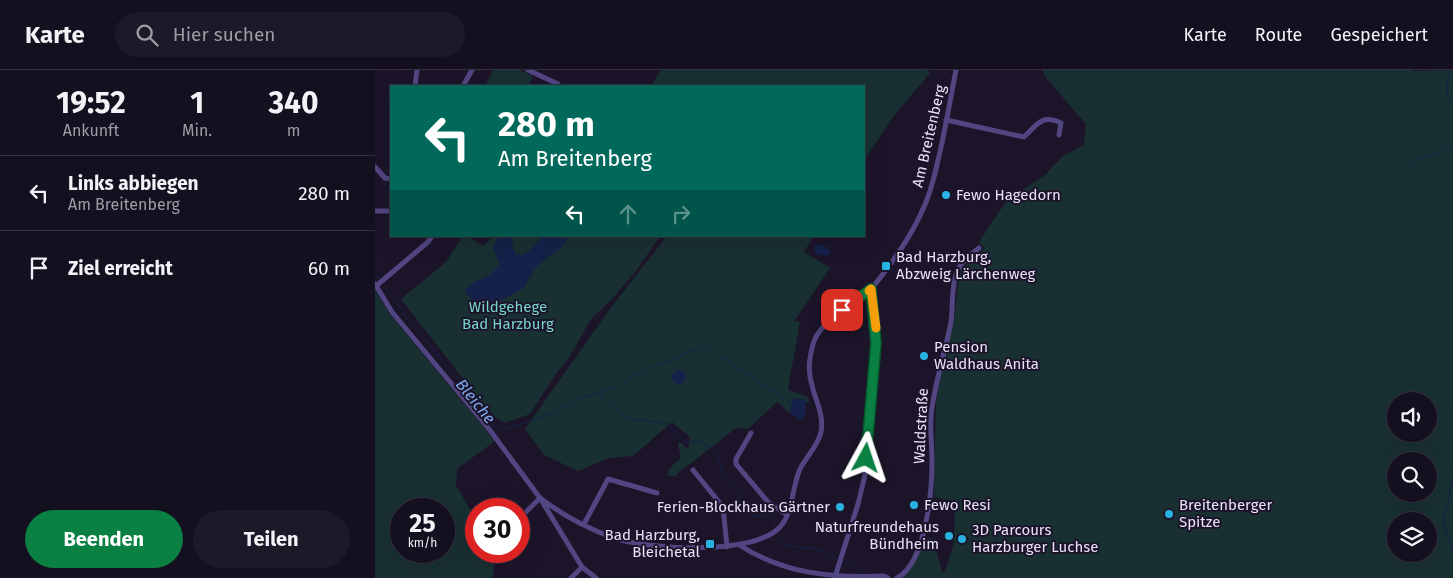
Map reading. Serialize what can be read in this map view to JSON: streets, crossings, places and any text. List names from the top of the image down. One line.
{"streets":{"street":["Am Breitenberg","Waldstraße"]},"water":["Bleiche"],"parks":["Wildgehege Bad Harzburg"],"places":{"other":["Fewo Hagedorn","Pension Waldhaus Anita","Fewo Resi","Ferien-Blockhaus Gärtner","Breitenberger Spitze","Naturfreundehaus Bündheim","3D Parcours Harzburger Luchse"],"transit":["Bad Harzburg, Abzweig Lärchenweg","Bad Harzburg, Bleichetal"]},"page":{"header":"Karte","search":"Hier suchen","nav":["Karte","Route","Gespeichert"],"eta":["19:52","Ankunft","1","Min.","340","m"],"turn":["280 m","Am Breitenberg"],"list":[{"name":"Links abbiegen","note":"Am Breitenberg","value":"280 m"},{"name":"Ziel erreicht","value":"60 m"}],"speed":"25 km/h","limit":"30","buttons":["Beenden","Teilen"]}}
